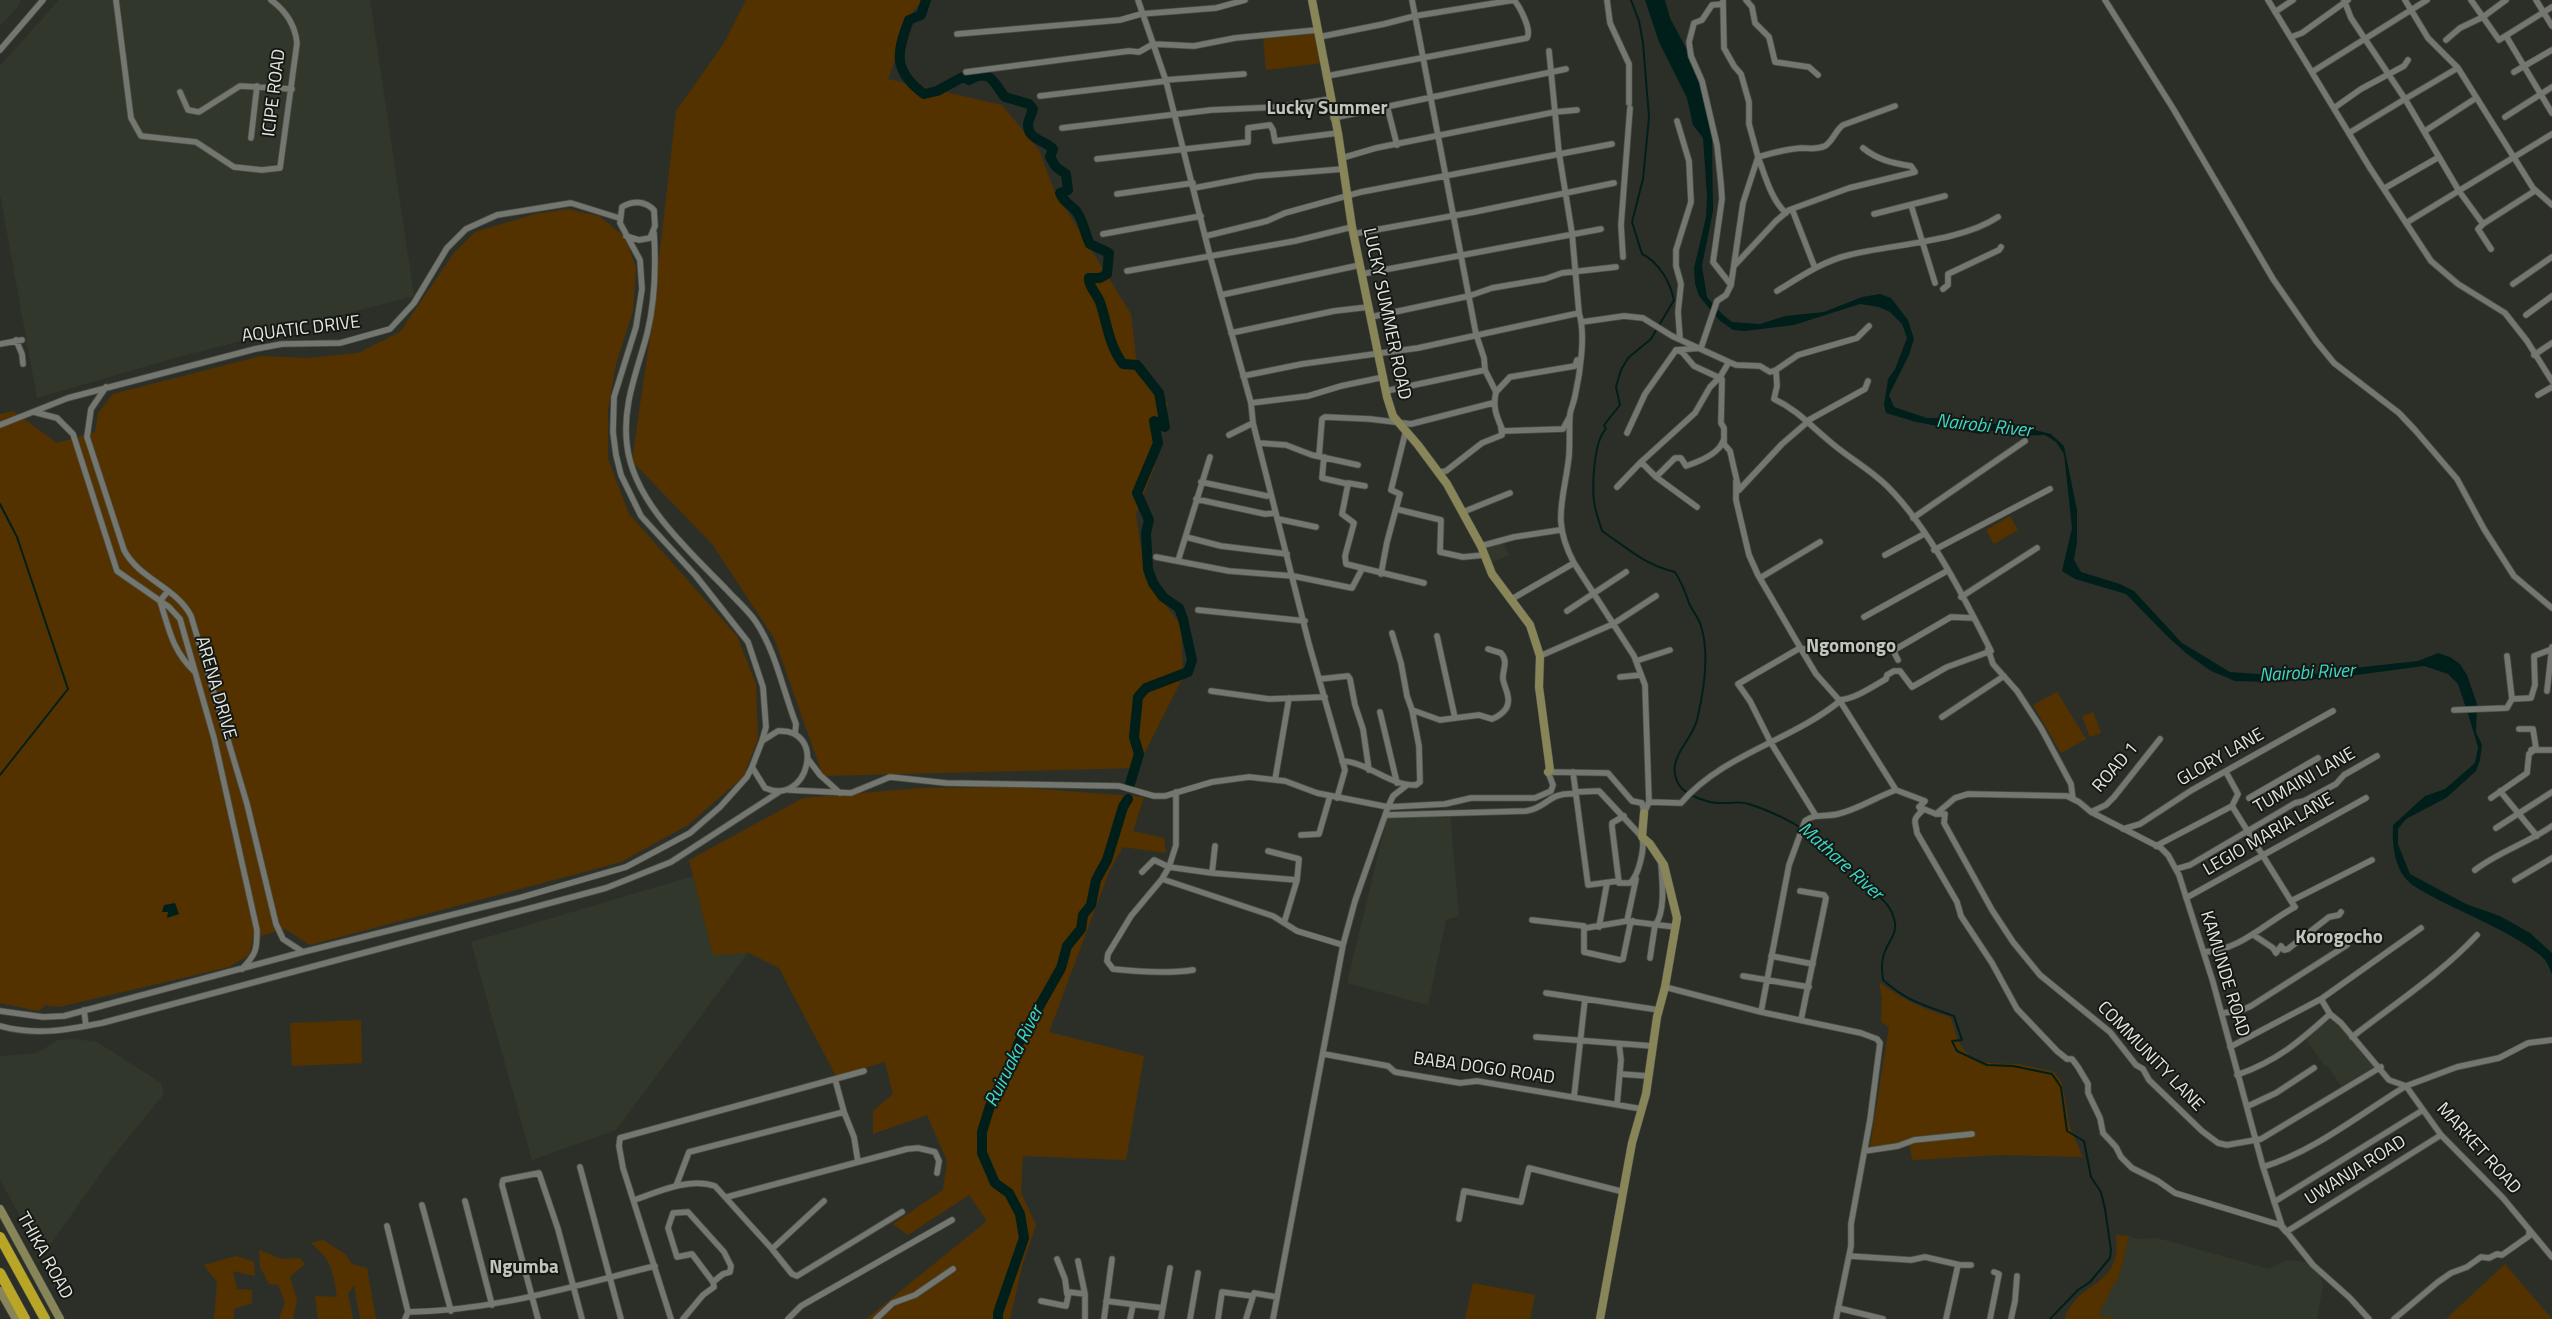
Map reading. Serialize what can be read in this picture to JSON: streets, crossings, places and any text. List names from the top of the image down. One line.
{"streets":{"highway":["THIKA ROAD"],"street":["ICIPE ROAD","LUCKY SUMMER ROAD","AQUATIC DRIVE","ARENA DRIVE","GLORY LANE","ROAD 1","TUMAINI LANE","LEGIO MARIA LANE","KAMUNDE ROAD","COMMUNITY LANE","BABA DOGO ROAD","MARKET ROAD","UWANJA ROAD"]},"crossings":[["AQUATIC DRIVE","ARENA DRIVE"],["GLORY LANE","KAMUNDE ROAD"],["ROAD 1","KAMUNDE ROAD"],["TUMAINI LANE","KAMUNDE ROAD"],["LEGIO MARIA LANE","KAMUNDE ROAD"],["KAMUNDE ROAD","COMMUNITY LANE"],["KAMUNDE ROAD","UWANJA ROAD"],["COMMUNITY LANE","MARKET ROAD"],["MARKET ROAD","UWANJA ROAD"]],"districts":["Lucky Summer","Ngomongo","Korogocho","Ngumba"],"water":["Nairobi River","Mathare River","Ruiruaka River"]}
